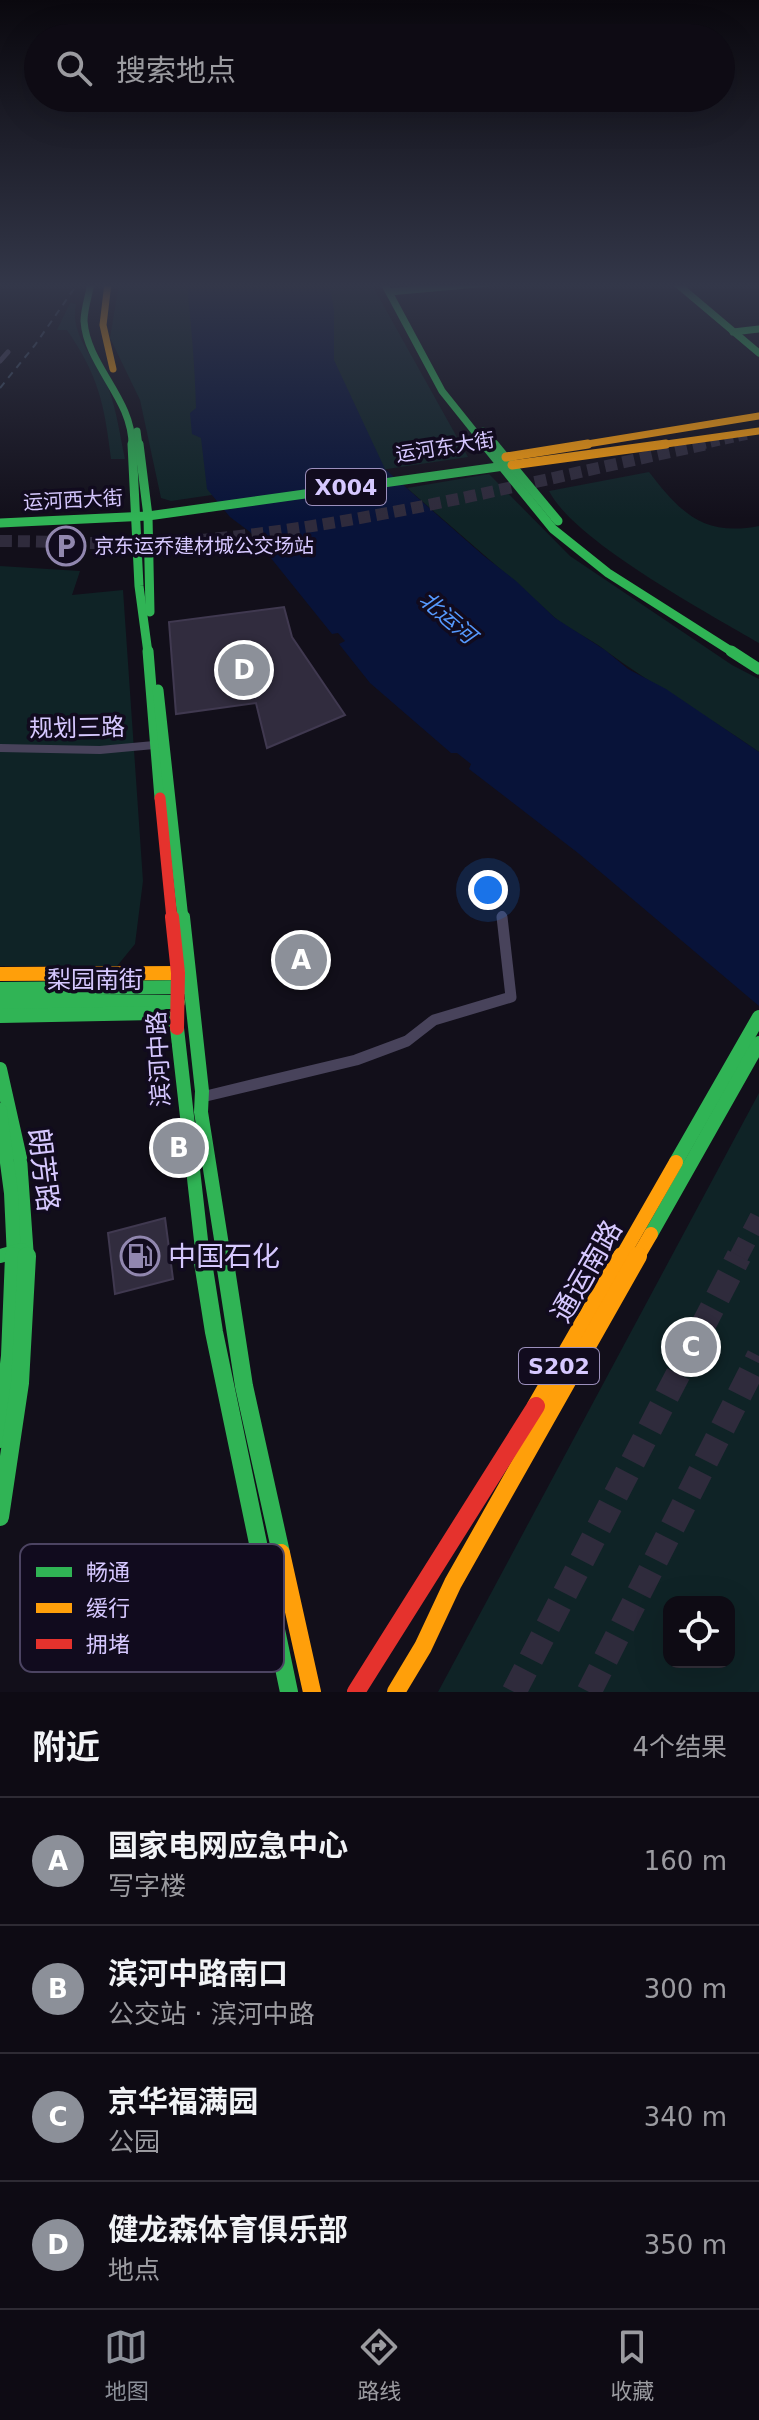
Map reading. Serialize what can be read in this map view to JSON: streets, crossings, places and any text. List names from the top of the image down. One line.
{"streets":{"main road":["运河东大街","X004","运河西大街","梨园南街","滨河中路","朗芳路","通运南路","S202"],"street":["规划三路"]},"crossings":[["运河东大街","运河西大街"],["运河东大街","滨河中路"],["运河西大街","滨河中路"],["规划三路","滨河中路"],["梨园南街","滨河中路"]],"water":["北运河"],"places":{"parking":["京东运乔建材城公交场站"],"fuel station":["中国石化"]},"legend":["畅通","缓行","拥堵"],"page":{"search":"搜索地点","pins":["D","A","B","C"],"heading":["附近","4个结果"],"list":[{"mark":"A","name":"国家电网应急中心","note":"写字楼","value":"160 m"},{"mark":"B","name":"滨河中路南口","note":"公交站 · 滨河中路","value":"300 m"},{"mark":"C","name":"京华福满园","note":"公园","value":"340 m"},{"mark":"D","name":"健龙森体育俱乐部","note":"地点","value":"350 m"}],"nav":["地图","路线","收藏"]}}
